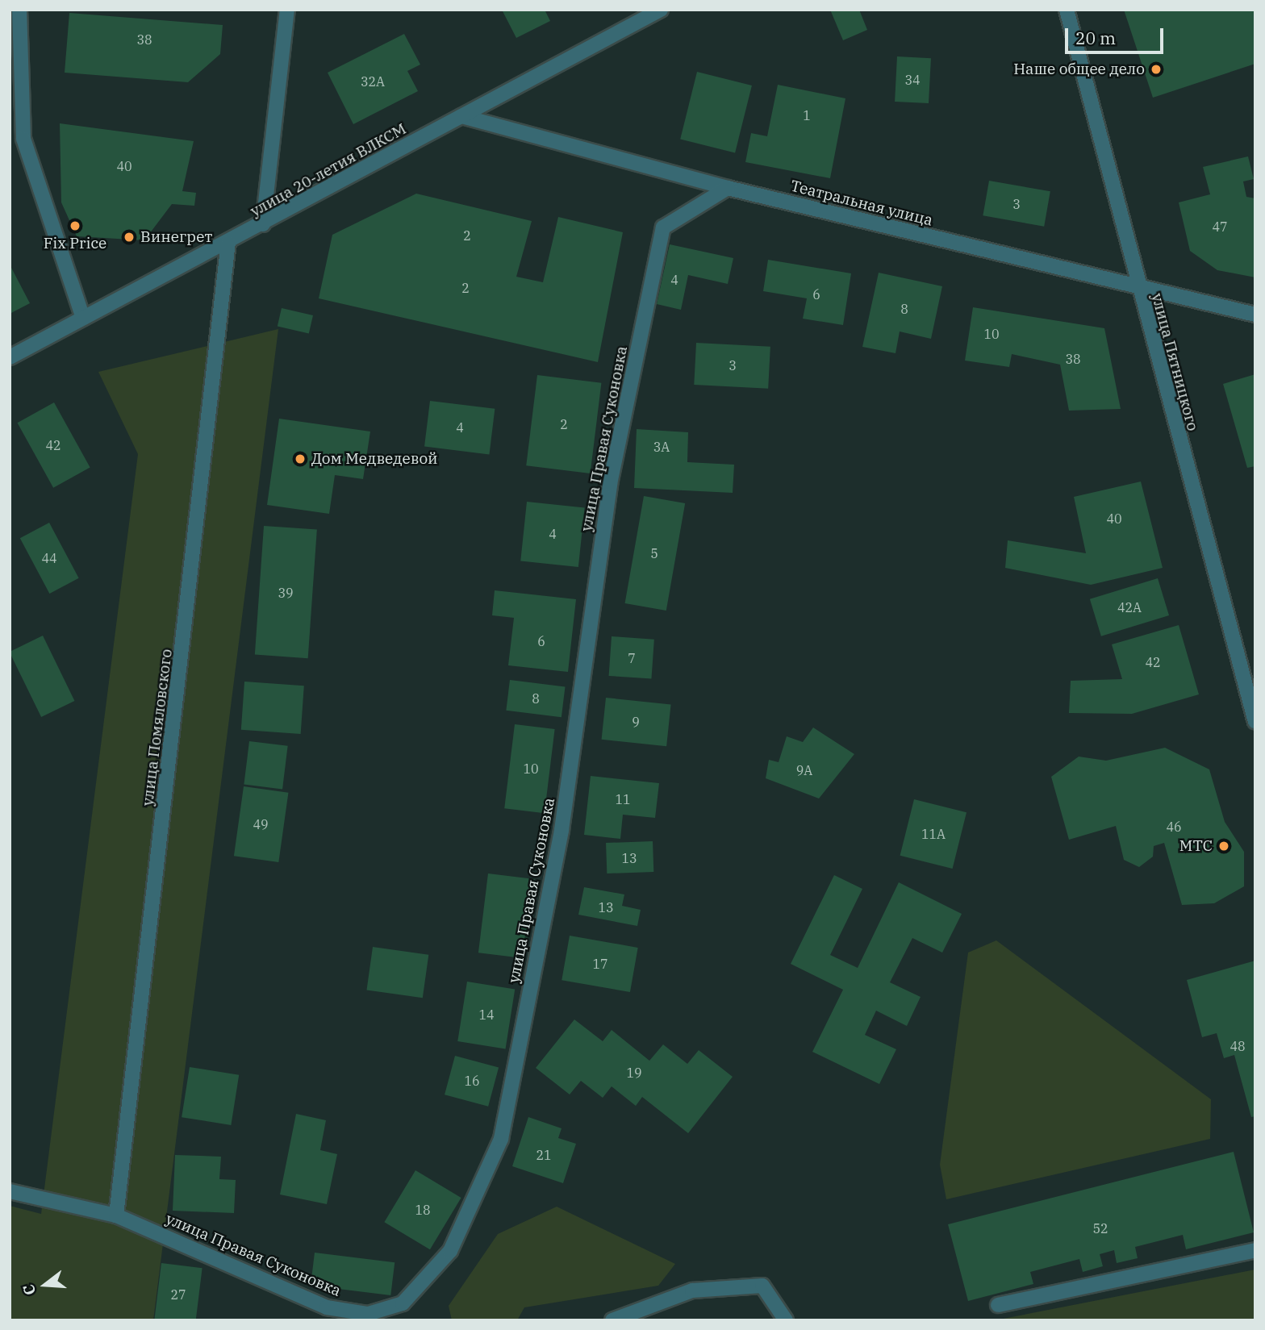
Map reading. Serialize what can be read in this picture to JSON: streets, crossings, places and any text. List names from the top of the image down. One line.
{"streets":{"street":["улица 20-летия ВЛКСМ","Театральная улица","улица Пятницкого","улица Правая Суконовка","улица Помяловского"]},"crossings":[["улица 20-летия ВЛКСМ","Театральная улица"],["улица 20-летия ВЛКСМ","улица Помяловского"],["Театральная улица","улица Пятницкого"],["Театральная улица","улица Правая Суконовка"],["улица Правая Суконовка","улица Помяловского"]],"places":["Наше общее дело","Fix Price","Винегрет","Дом Медведевой","МТС"],"house_numbers":["38","34","32А","1","40","3","47","2","4","2","6","8","10","38","3","2","4","42","3А","40","4","5","44","39","42А","6","7","42","8","9","10","9А","11","49","46","11А","13","13","17","14","48","19","16","21","18","52","27"],"scale_bar":"20 m","north":"left"}
